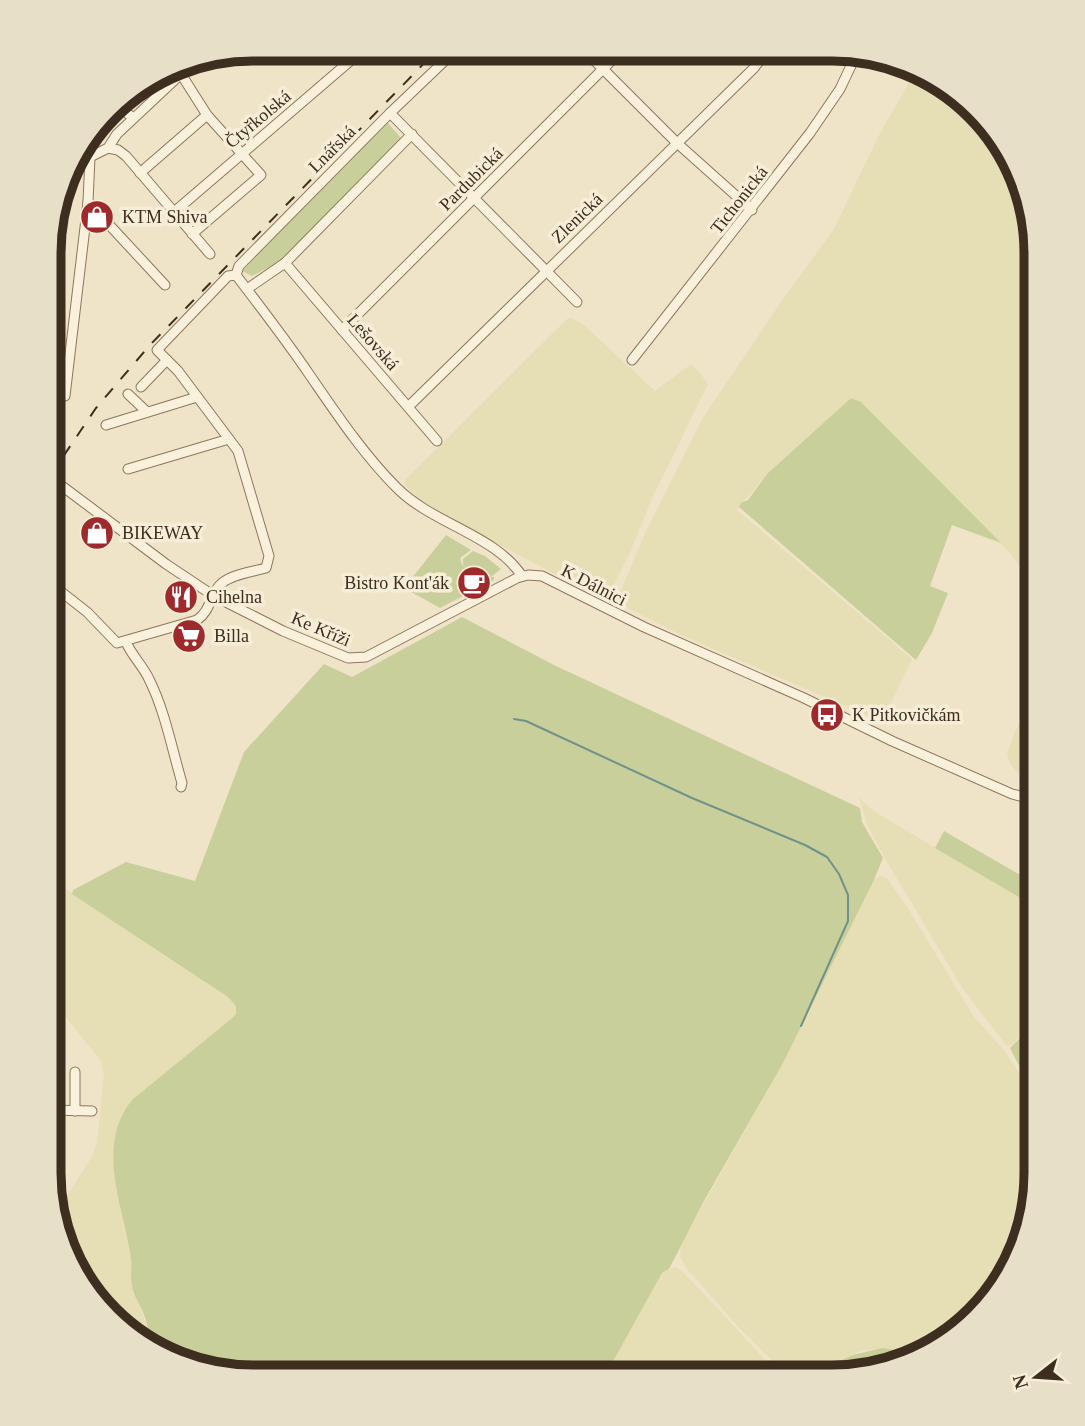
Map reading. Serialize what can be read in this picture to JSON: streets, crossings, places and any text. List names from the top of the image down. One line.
{"streets":{"street":["Čtyřkolská","Lnářská","Pardubická","Tichonická","Zlenická","Lešovská","K Dálnici","Ke Kříži"]},"crossings":[["Pardubická","Lešovská"],["Zlenická","Lešovská"],["K Dálnici","Ke Kříži"]],"places":{"shop":["KTM Shiva","BIKEWAY"],"cafe":["Bistro Kont'ák"],"restaurant":["Cihelna"],"supermarket":["Billa"],"bus stop":["K Pitkovičkám"]},"north":"left"}
